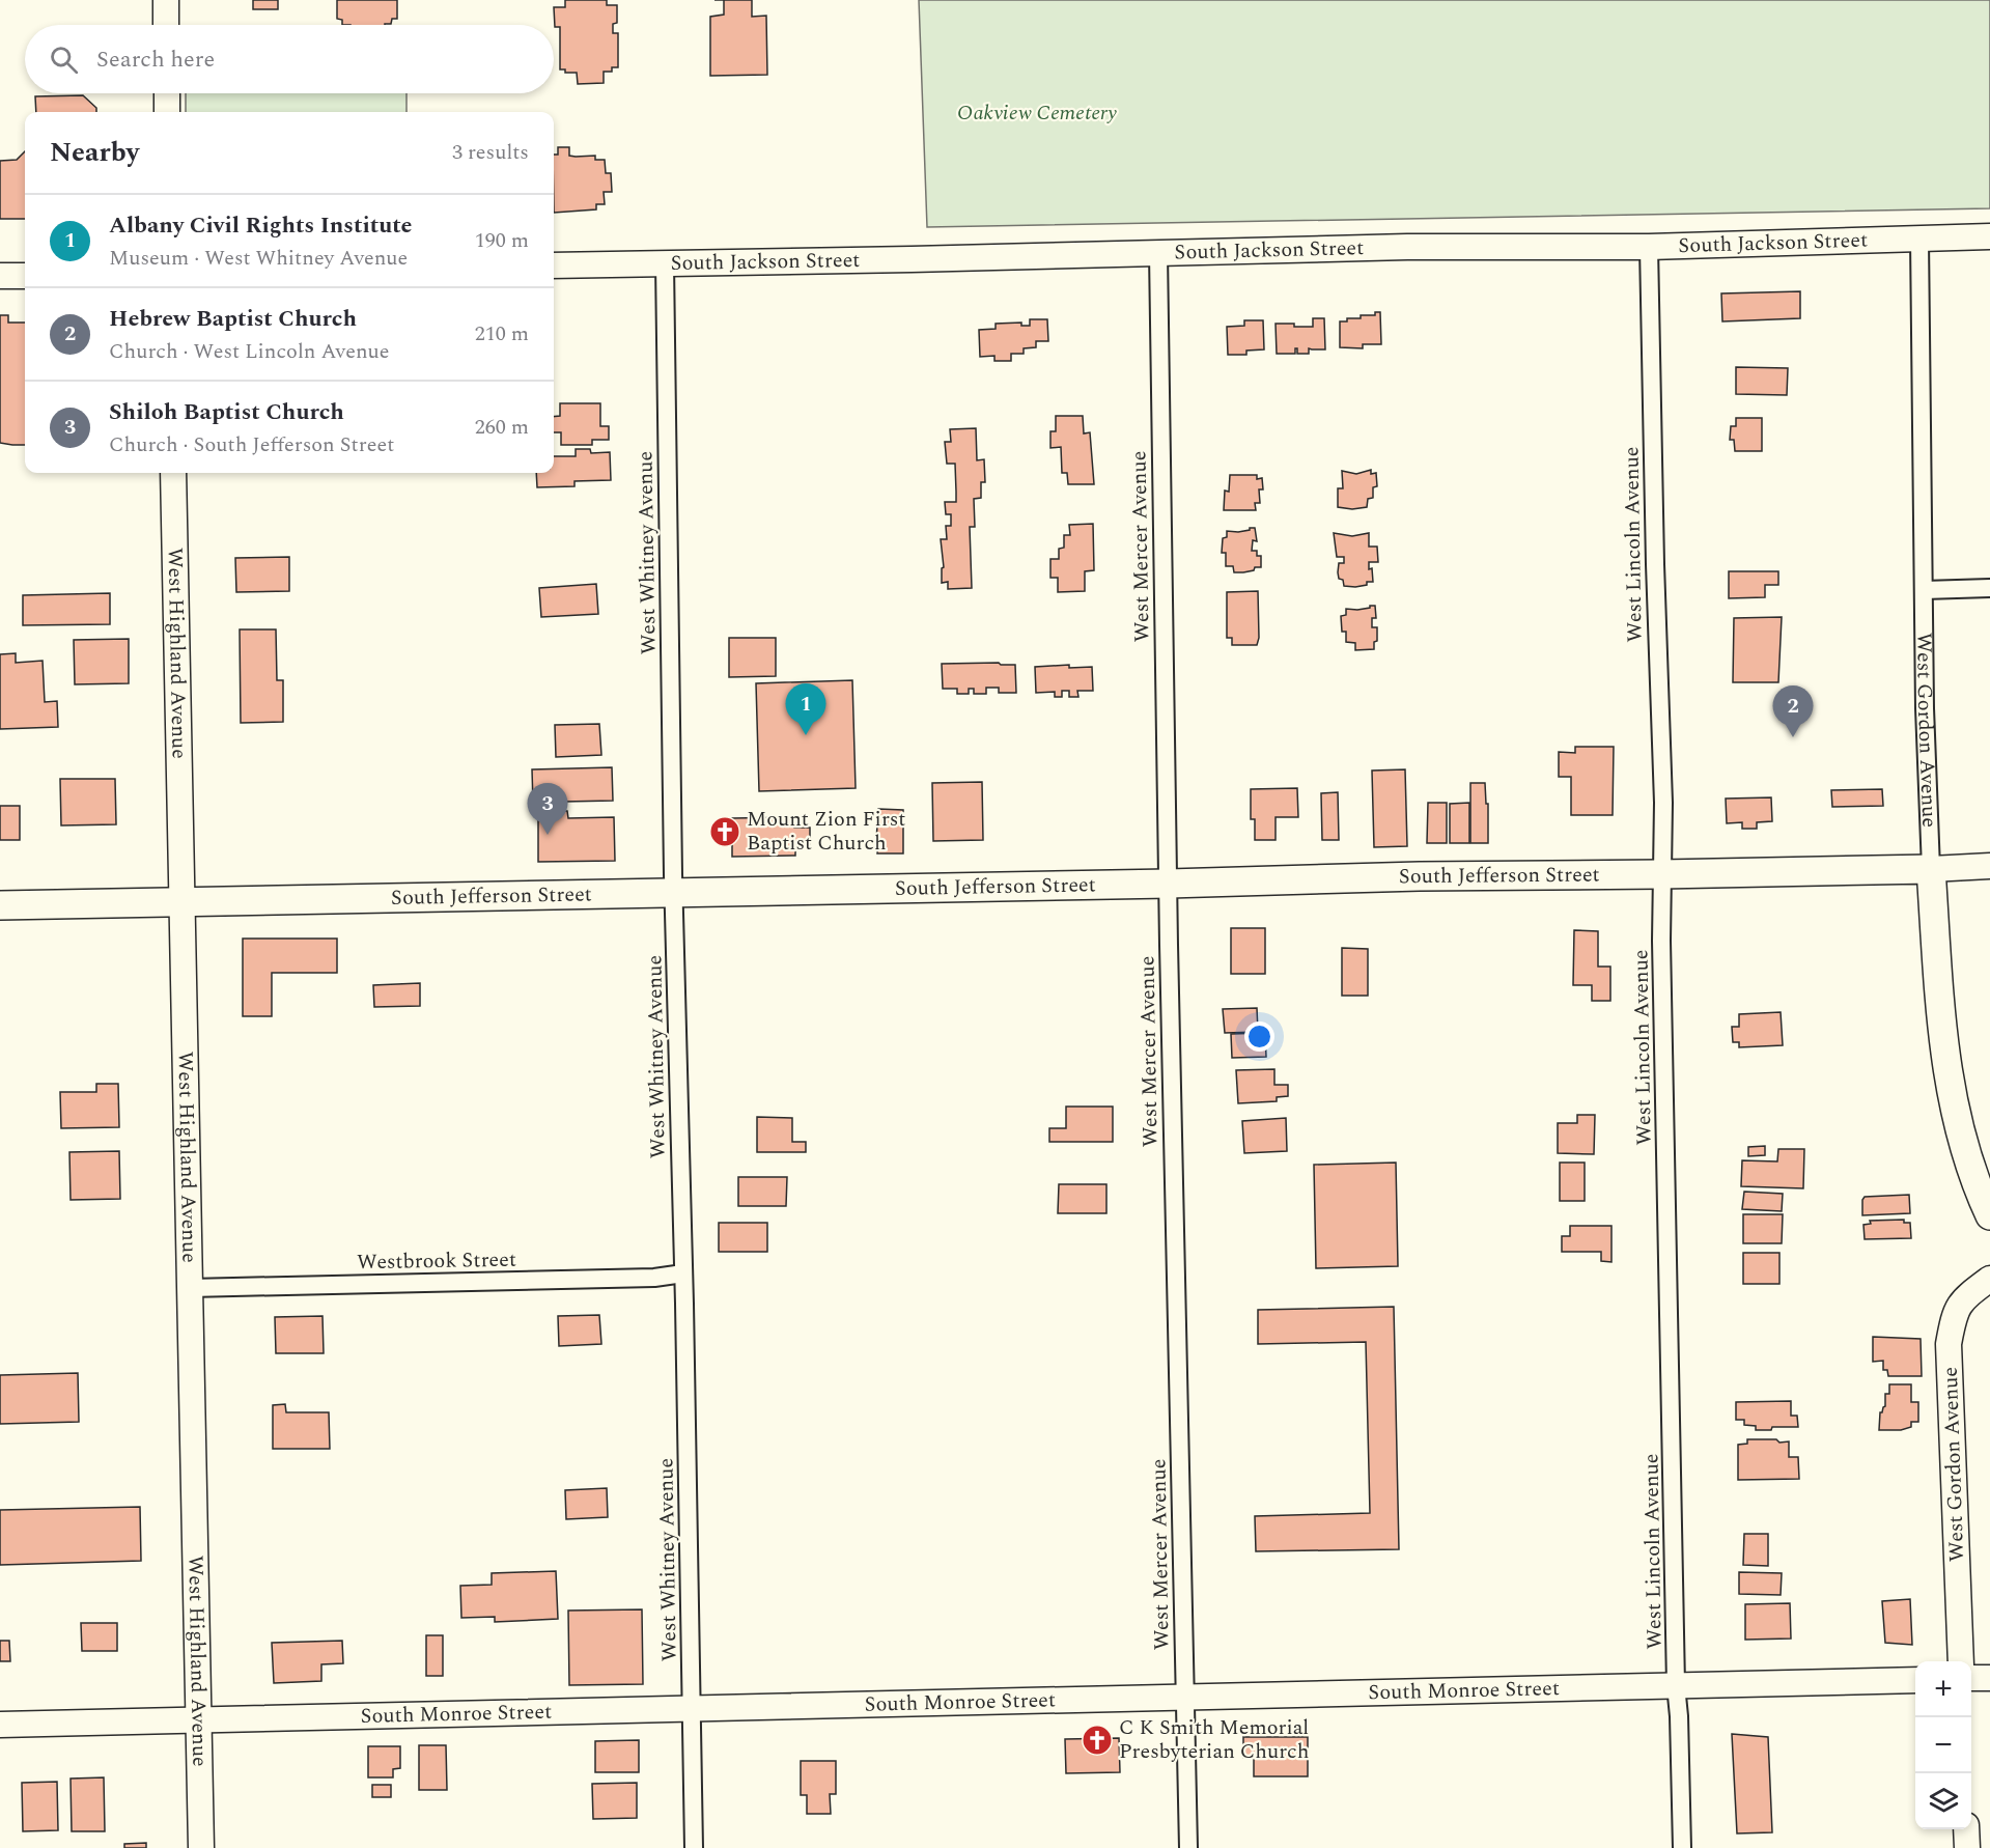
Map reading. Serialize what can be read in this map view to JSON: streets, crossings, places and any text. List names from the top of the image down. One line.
{"streets":{"main road":["West Gordon Avenue","South Jefferson Street"],"street":["South Jackson Street","West Lincoln Avenue","West Mercer Avenue","West Whitney Avenue","West Highland Avenue","Westbrook Street","South Monroe Street"]},"crossings":[["South Jackson Street","West Lincoln Avenue"],["South Jackson Street","West Mercer Avenue"],["South Jackson Street","West Whitney Avenue"],["South Jackson Street","West Gordon Avenue"],["West Lincoln Avenue","South Jefferson Street"],["West Lincoln Avenue","South Monroe Street"],["West Mercer Avenue","South Jefferson Street"],["West Mercer Avenue","South Monroe Street"],["West Whitney Avenue","South Jefferson Street"],["West Whitney Avenue","Westbrook Street"],["West Whitney Avenue","South Monroe Street"],["West Highland Avenue","South Jefferson Street"],["West Highland Avenue","Westbrook Street"],["West Highland Avenue","South Monroe Street"],["West Gordon Avenue","South Jefferson Street"]],"parks":["Oakview Cemetery"],"places":{"church":["Mount Zion First Baptist Church","C K Smith Memorial Presbyterian Church"]},"page":{"search":"Search here","heading":["Nearby","3 results"],"list":[{"mark":"1","name":"Albany Civil Rights Institute","note":"Museum · West Whitney Avenue","value":"190 m"},{"mark":"2","name":"Hebrew Baptist Church","note":"Church · West Lincoln Avenue","value":"210 m"},{"mark":"3","name":"Shiloh Baptist Church","note":"Church · South Jefferson Street","value":"260 m"}],"pins":["1","2","3"],"map_buttons":["+","−"]}}
